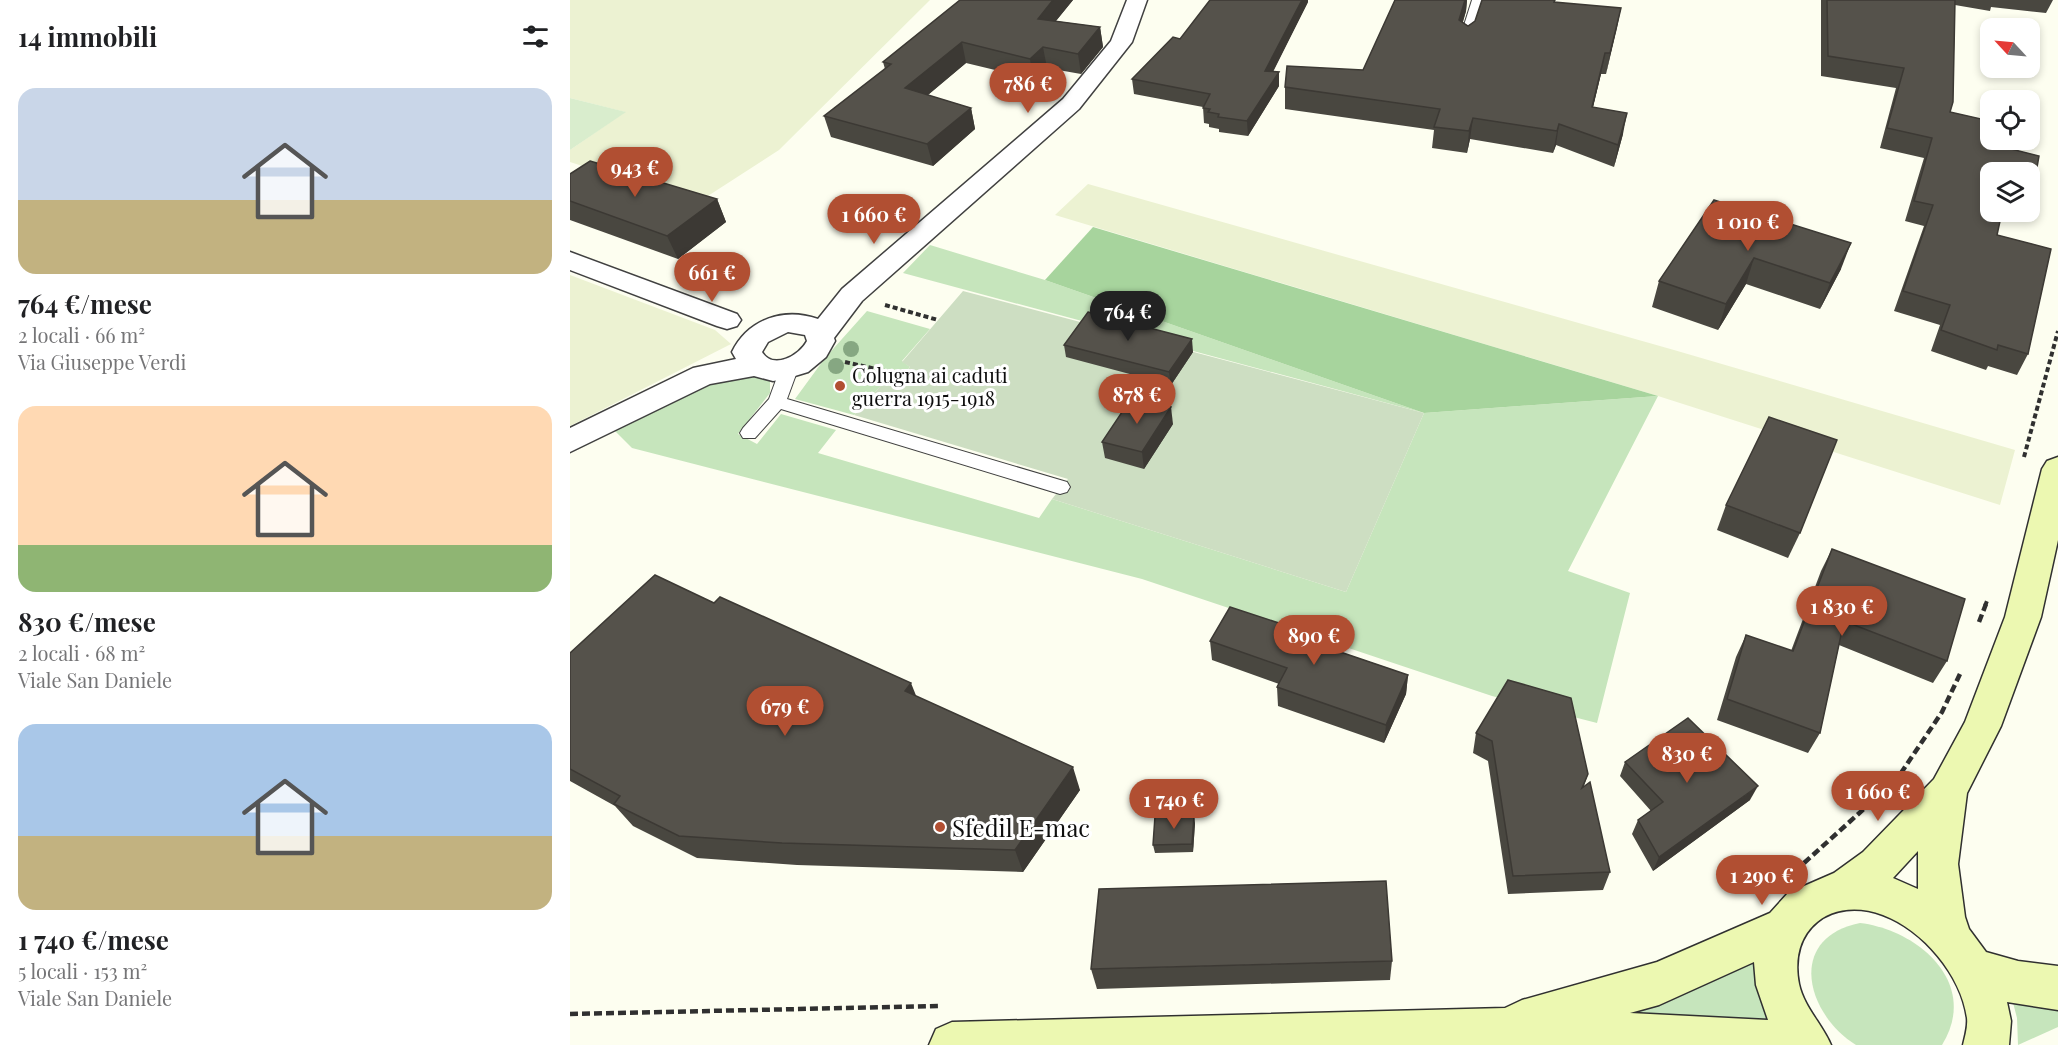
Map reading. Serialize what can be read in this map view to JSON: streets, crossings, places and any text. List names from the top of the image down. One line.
{"places":["Colugna ai caduti guerra 1915-1918","Sfedil E-mac"],"north":"top left","page":{"heading":"14 immobili","price":["786 €","943 €","1 660 €","1 010 €","661 €","764 €","878 €","1 830 €","890 €","679 €","830 €","1 660 €","1 740 €","1 290 €"],"list":[{"name":"764 €/mese","note":"2 locali · 66 m² · Via Giuseppe Verdi"},{"name":"830 €/mese","note":"2 locali · 68 m² · Viale San Daniele"},{"name":"1 740 €/mese","note":"5 locali · 153 m² · Viale San Daniele"}]}}
